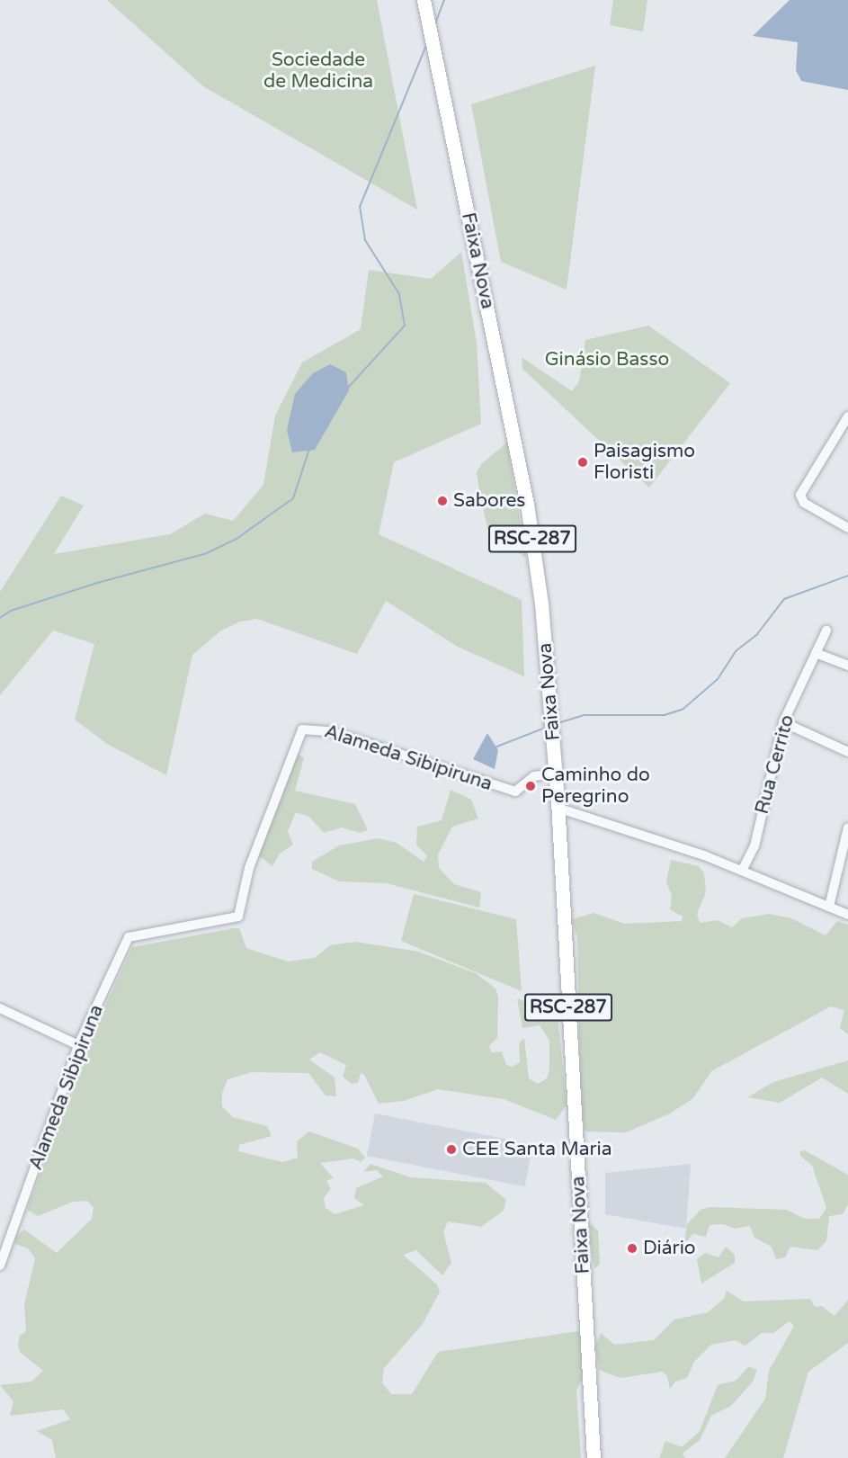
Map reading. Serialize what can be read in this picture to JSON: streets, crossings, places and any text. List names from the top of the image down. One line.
{"streets":{"highway":["Faixa Nova","RSC-287"],"street":["Alameda Sibipiruna","Rua Cerrito"]},"crossings":[["Faixa Nova","Alameda Sibipiruna"]],"parks":["Sociedade de Medicina","Ginásio Basso"],"places":["Paisagismo Floristi","Sabores","Caminho do Peregrino","CEE Santa Maria","Diário"]}
